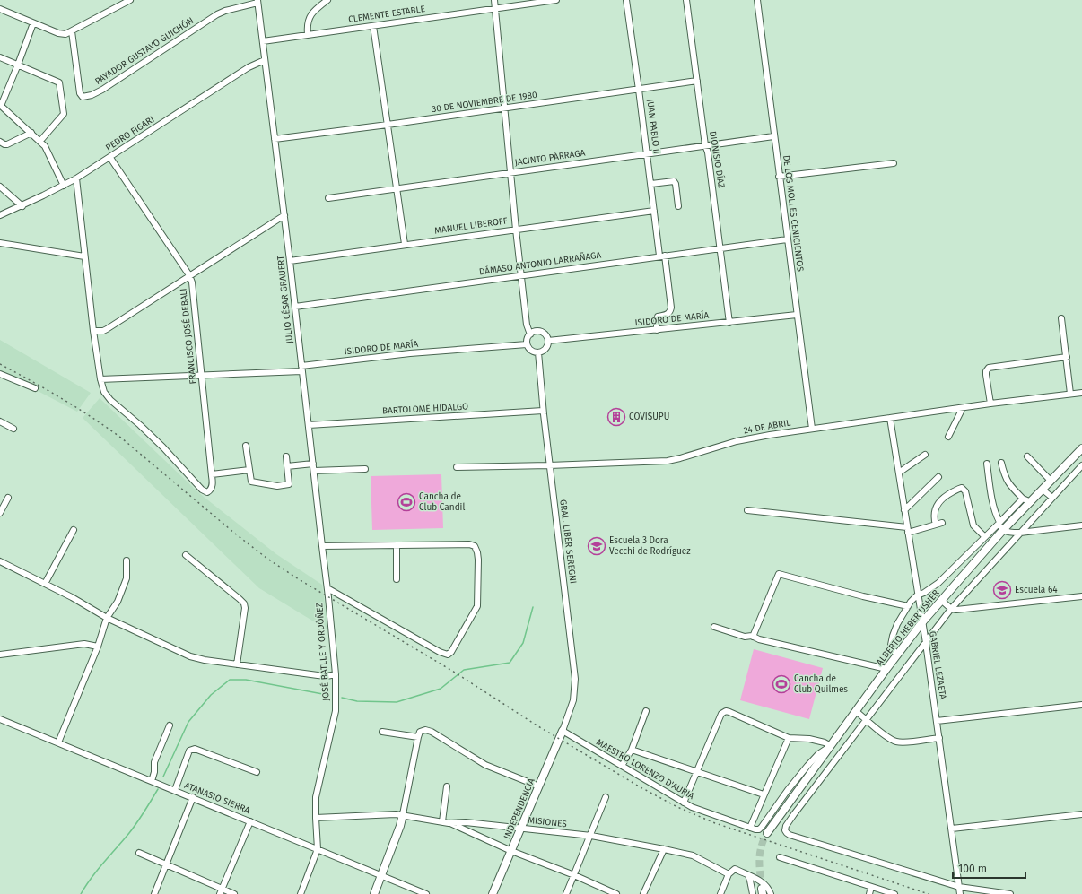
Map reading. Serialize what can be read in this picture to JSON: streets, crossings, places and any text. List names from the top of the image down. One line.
{"streets":{"street":["CLEMENTE ESTABLE","PAYADOR GUSTAVO GUICHÓN","30 DE NOVIEMBRE DE 1980","JUAN PABLO II","PEDRO FIGARI","JACINTO PÁRRAGA","DIONISIO DÍAZ","DE LOS MOLLES CENICIENTOS","MANUEL LIBEROFF","DÁMASO ANTONIO LARRAÑAGA","JULIO CÉSAR GRAUERT","ISIDORO DE MARÍA","FRANCISCO JOSÉ DEBALI","BARTOLOMÉ HIDALGO","24 DE ABRIL","GRAL. LIBER SEREGNI","ALBERTO HEBER USHER","JOSÉ BATLLE Y ORDÓÑEZ","GABRIEL LEZAETA","MAESTRO LORENZO D'AURIA","ATANASIO SIERRA","INDEPENDENCIA","MISIONES"]},"crossings":[["CLEMENTE ESTABLE","JULIO CÉSAR GRAUERT"],["PAYADOR GUSTAVO GUICHÓN","JULIO CÉSAR GRAUERT"],["30 DE NOVIEMBRE DE 1980","JUAN PABLO II"],["30 DE NOVIEMBRE DE 1980","DIONISIO DÍAZ"],["30 DE NOVIEMBRE DE 1980","JULIO CÉSAR GRAUERT"],["JUAN PABLO II","JACINTO PÁRRAGA"],["JUAN PABLO II","MANUEL LIBEROFF"],["JUAN PABLO II","DÁMASO ANTONIO LARRAÑAGA"],["JUAN PABLO II","ISIDORO DE MARÍA"],["PEDRO FIGARI","JULIO CÉSAR GRAUERT"],["PEDRO FIGARI","FRANCISCO JOSÉ DEBALI"],["JACINTO PÁRRAGA","DIONISIO DÍAZ"],["JACINTO PÁRRAGA","DE LOS MOLLES CENICIENTOS"],["DIONISIO DÍAZ","DÁMASO ANTONIO LARRAÑAGA"],["DIONISIO DÍAZ","ISIDORO DE MARÍA"],["DE LOS MOLLES CENICIENTOS","DÁMASO ANTONIO LARRAÑAGA"],["DE LOS MOLLES CENICIENTOS","ISIDORO DE MARÍA"],["DE LOS MOLLES CENICIENTOS","24 DE ABRIL"],["MANUEL LIBEROFF","JULIO CÉSAR GRAUERT"],["DÁMASO ANTONIO LARRAÑAGA","JULIO CÉSAR GRAUERT"],["JULIO CÉSAR GRAUERT","ISIDORO DE MARÍA"],["JULIO CÉSAR GRAUERT","BARTOLOMÉ HIDALGO"],["JULIO CÉSAR GRAUERT","JOSÉ BATLLE Y ORDÓÑEZ"],["ISIDORO DE MARÍA","FRANCISCO JOSÉ DEBALI"],["ISIDORO DE MARÍA","GRAL. LIBER SEREGNI"],["BARTOLOMÉ HIDALGO","GRAL. LIBER SEREGNI"],["24 DE ABRIL","GRAL. LIBER SEREGNI"],["24 DE ABRIL","GABRIEL LEZAETA"],["GRAL. LIBER SEREGNI","MAESTRO LORENZO D'AURIA"],["GRAL. LIBER SEREGNI","INDEPENDENCIA"],["ALBERTO HEBER USHER","GABRIEL LEZAETA"],["JOSÉ BATLLE Y ORDÓÑEZ","ATANASIO SIERRA"],["JOSÉ BATLLE Y ORDÓÑEZ","MISIONES"],["MAESTRO LORENZO D'AURIA","INDEPENDENCIA"],["INDEPENDENCIA","MISIONES"]],"places":{"building":["COVISUPU"],"sports":["Cancha de Club Candil","Cancha de Club Quilmes"],"school or university":["Escuela 3 Dora Vecchi de Rodríguez","Escuela 64"]},"scale_bar":"100 m"}
